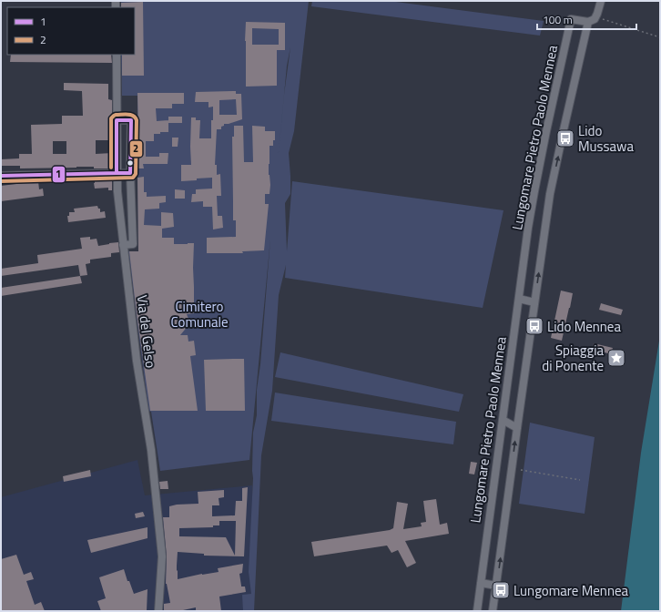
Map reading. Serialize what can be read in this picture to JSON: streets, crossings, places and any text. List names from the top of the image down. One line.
{"streets":{"street":["Lungomare Pietro Paolo Mennea","Via del Gelso"]},"parks":["Cimitero Comunale"],"places":{"bus stop":["Lido Mussawa","Lido Mennea","Lungomare Mennea"],"place":["Spiaggia di Ponente"]},"lines":["transit line 2","transit line 1"],"legend":["1","2"],"scale_bar":"100 m"}
